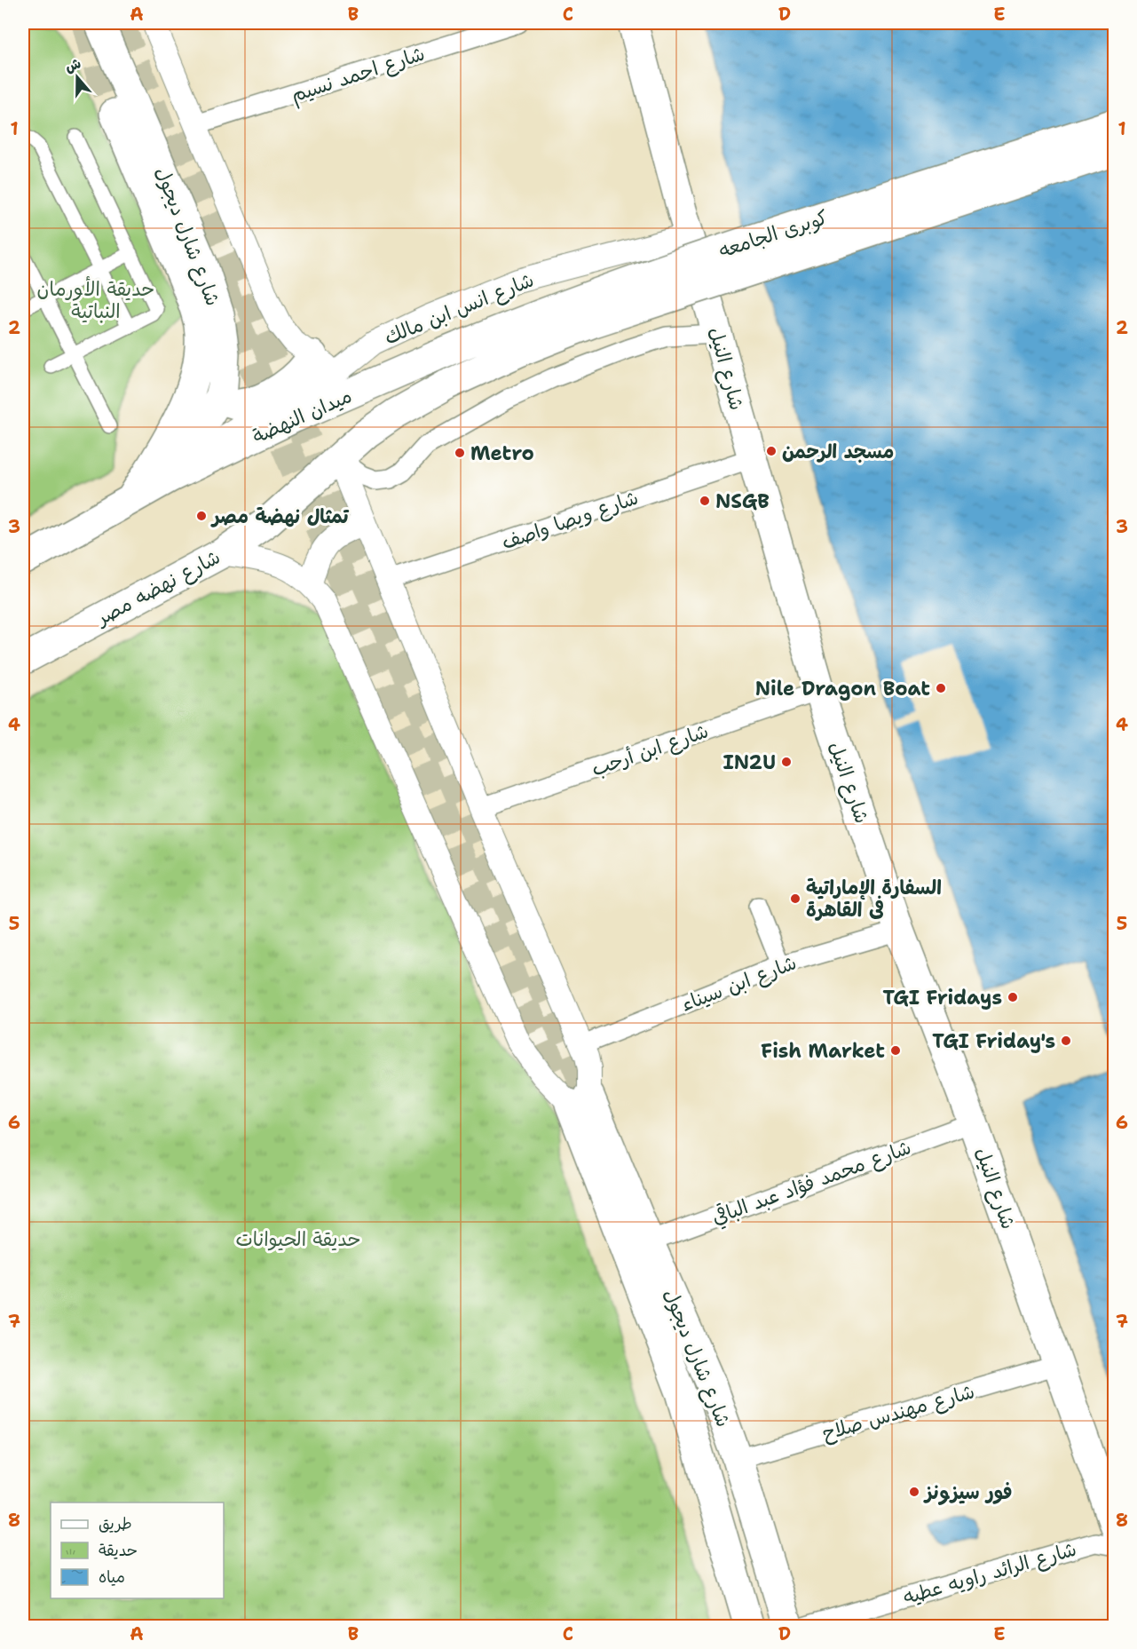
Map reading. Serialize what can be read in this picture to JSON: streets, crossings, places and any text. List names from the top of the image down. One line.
{"streets":{"main road":["كوبرى الجامعه","شارع شارل ديجول","شارع النيل","ميدان النهضة","شارع نهضه مصر"],"street":["شارع احمد نسيم","شارع انس ابن مالك","شارع ويصا واصف","شارع ابن أرحب","شارع ابن سيناء","شارع محمد فؤاد عبد الباقي","شارع مهندس صلاح","شارع الرائد راويه عطيه"]},"crossings":[["كوبرى الجامعه","ميدان النهضة"],["كوبرى الجامعه","شارع نهضه مصر"],["شارع شارل ديجول","شارع انس ابن مالك"],["شارع شارل ديجول","ميدان النهضة"],["شارع شارل ديجول","شارع محمد فؤاد عبد الباقي"],["شارع شارل ديجول","شارع مهندس صلاح"],["شارع انس ابن مالك","شارع النيل"],["شارع انس ابن مالك","ميدان النهضة"],["شارع النيل","شارع ويصا واصف"],["شارع النيل","شارع ابن أرحب"],["شارع النيل","شارع ابن سيناء"],["شارع النيل","شارع محمد فؤاد عبد الباقي"],["شارع النيل","شارع مهندس صلاح"]],"parks":["حديقة الأورمان النباتية","حديقة الحيوانات"],"places":["مسجد الرحمن","Metro","NSGB","تمثال نهضة مصر","Nile Dragon Boat","IN2U","السفارة الإماراتية فى القاهرة","TGI Fridays","TGI Friday's","Fish Market","فور سيزونز"],"legend":["طريق","حديقة","مياه"],"north":"top","grid":{"columns":["A","B","C","D","E"],"rows":["1","2","3","4","5","6","7","8"]}}
